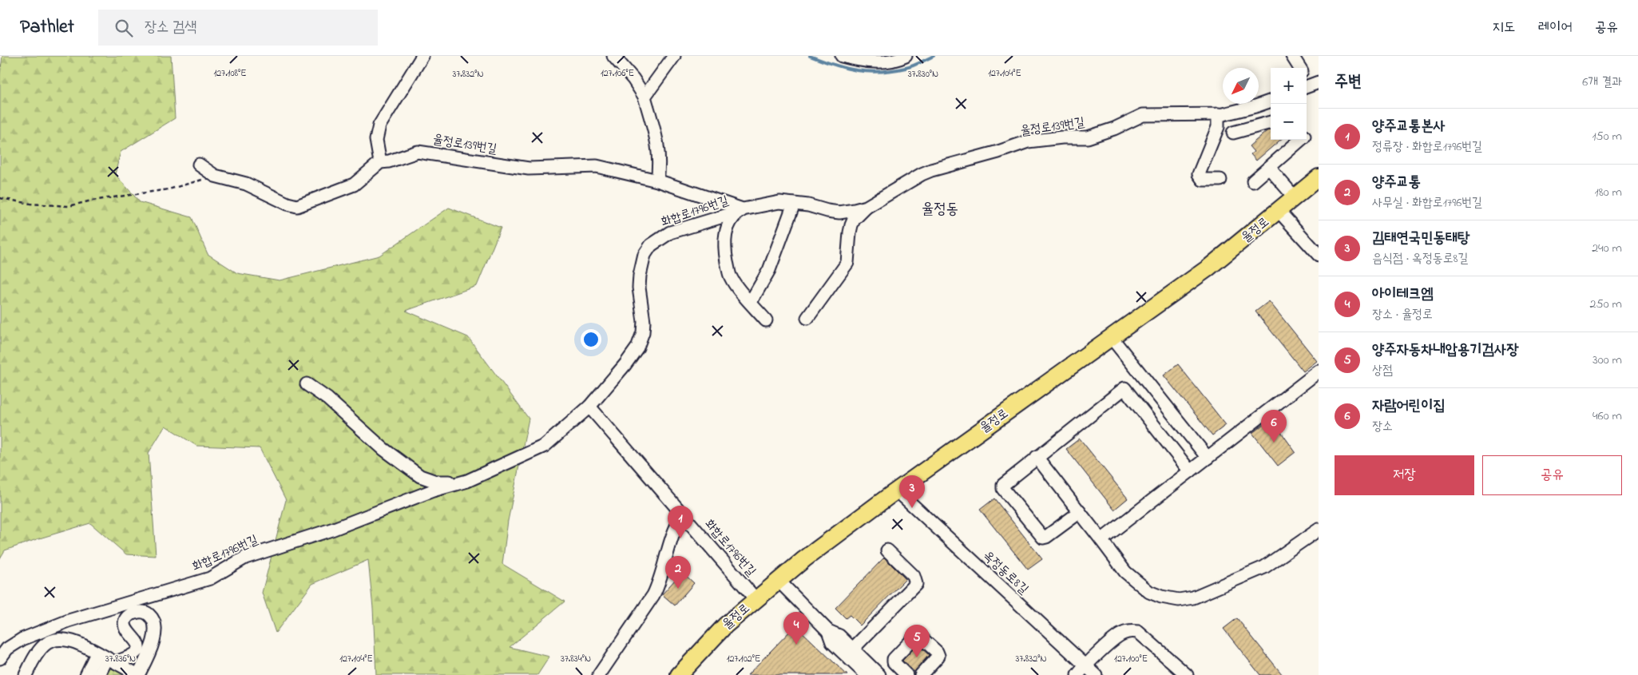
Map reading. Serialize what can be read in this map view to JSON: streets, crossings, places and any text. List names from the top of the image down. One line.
{"streets":{"main road":["율정로"],"street":["율정로139번길","화합로1796번길","옥정동로8길"]},"crossings":[["율정로139번길","화합로1796번길"],["화합로1796번길","율정로"],["율정로","옥정동로8길"]],"districts":["율정동"],"north":"bottom left","page":{"header":"Pathlet","search":"장소 검색","nav":["지도","레이어","공유"],"heading":["주변","6개 결과"],"map_buttons":["+","−"],"list":[{"mark":"1","name":"양주교통본사","note":"정류장 · 화합로1796번길","value":"150 m"},{"mark":"2","name":"양주교통","note":"사무실 · 화합로1796번길","value":"180 m"},{"mark":"3","name":"김태연국민동태탕","note":"음식점 · 옥정동로8길","value":"240 m"},{"mark":"4","name":"아이테크엠","note":"장소 · 율정로","value":"250 m"},{"mark":"5","name":"양주자동차내압용기검사장","note":"상점","value":"300 m"},{"mark":"6","name":"자람어린이집","note":"장소","value":"460 m"}],"pins":["6","3","1","2","4","5"],"buttons":["저장","공유"]},"coordinates":["127.108°E","127.106°E","127.104°E","37.832°N","37.830°N","37.836°N","37.834°N","127.102°E","127.100°E"]}
